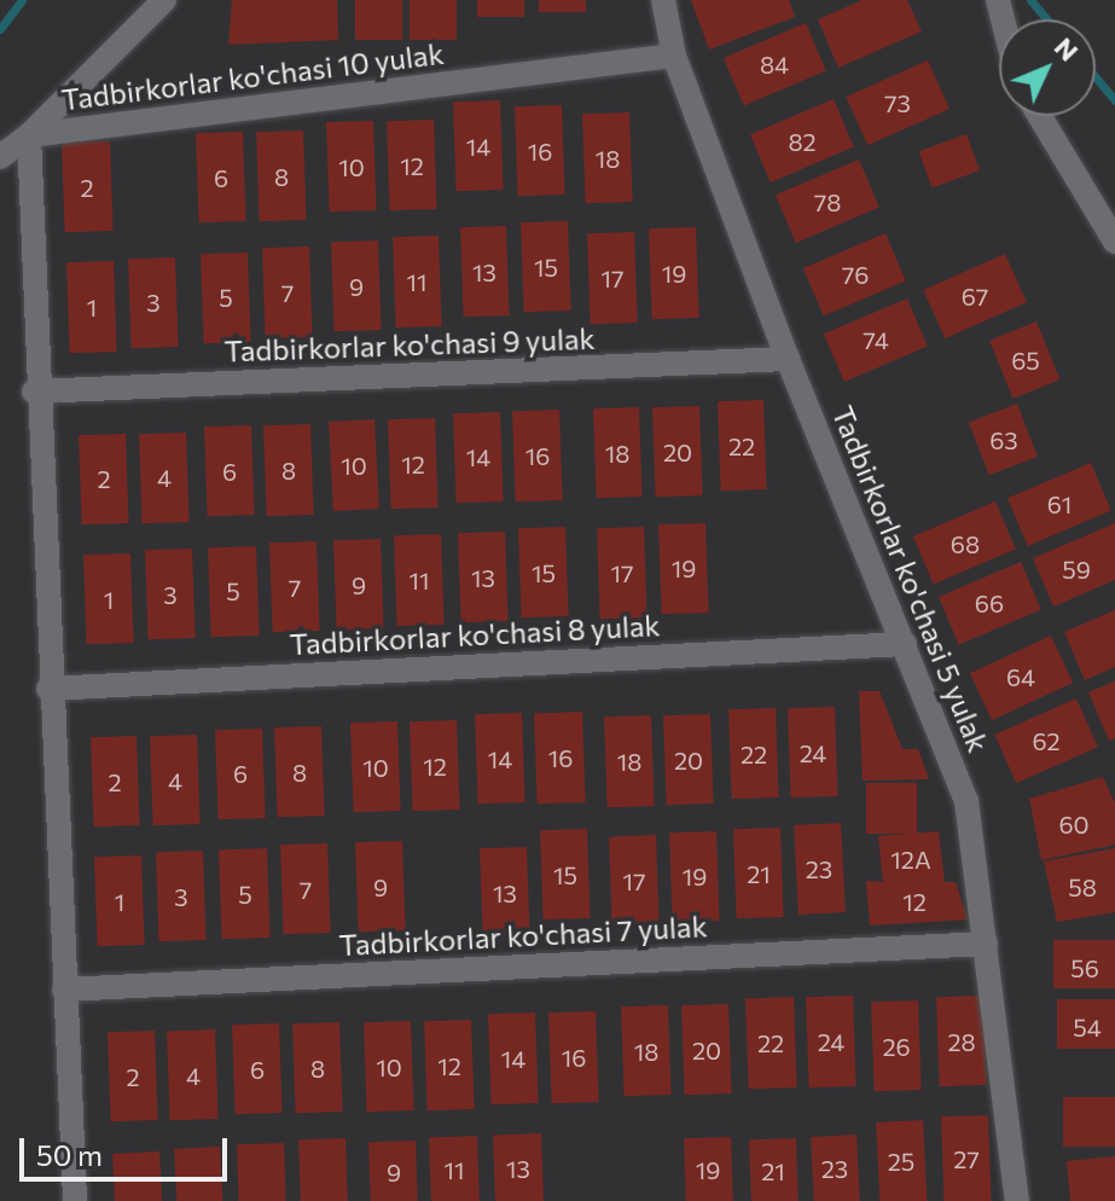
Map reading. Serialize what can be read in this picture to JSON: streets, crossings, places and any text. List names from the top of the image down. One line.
{"streets":{"street":["Tadbirkorlar ko'chasi 10 yulak","Tadbirkorlar ko'chasi 9 yulak","Tadbirkorlar ko'chasi 5 yulak","Tadbirkorlar ko'chasi 8 yulak","Tadbirkorlar ko'chasi 7 yulak"]},"crossings":[["Tadbirkorlar ko'chasi 10 yulak","Tadbirkorlar ko'chasi 5 yulak"],["Tadbirkorlar ko'chasi 9 yulak","Tadbirkorlar ko'chasi 5 yulak"],["Tadbirkorlar ko'chasi 5 yulak","Tadbirkorlar ko'chasi 8 yulak"],["Tadbirkorlar ko'chasi 5 yulak","Tadbirkorlar ko'chasi 7 yulak"]],"house_numbers":["84","73","82","14","16","18","12","10","8","6","2","78","15","13","19","76","17","11","9","7","67","5","3","1","74","65","63","22","20","18","16","14","12","10","8","6","4","2","61","68","19","59","15","17","13","11","9","7","5","3","1","66","64","62","24","22","16","14","20","18","12","10","8","6","4","2","60","12А","23","21","15","19","17","9","58","7","13","5","3","1","12","56","54","24","28","22","26","20","18","16","14","12","10","8","6","4","2","27","25","13","23","11","19","21","9"],"scale_bar":"50 m","north":"top right"}
